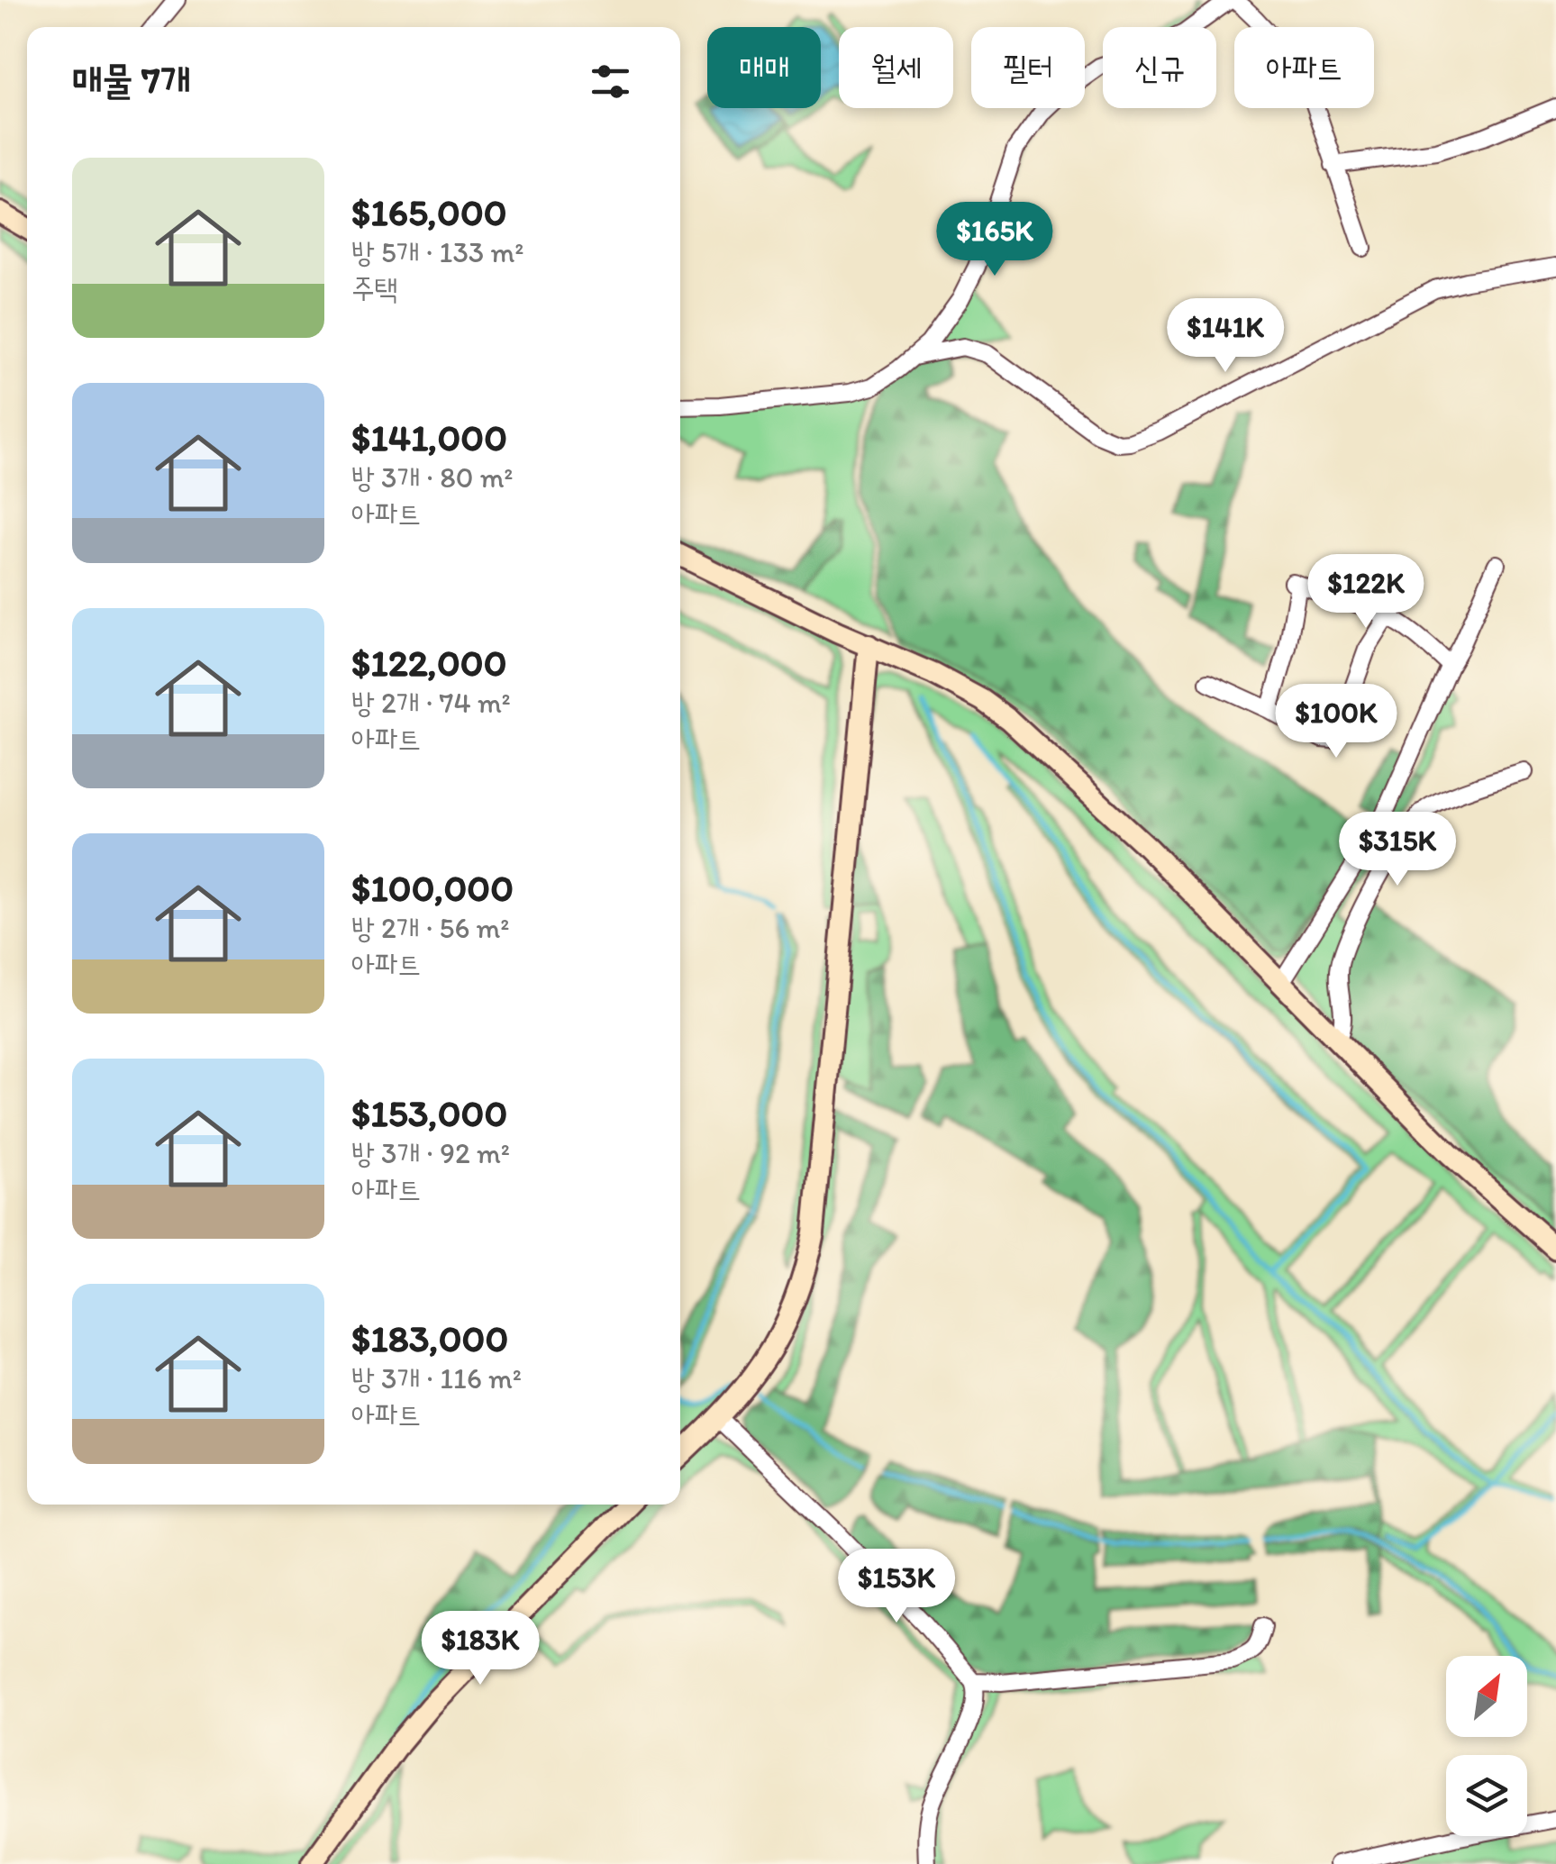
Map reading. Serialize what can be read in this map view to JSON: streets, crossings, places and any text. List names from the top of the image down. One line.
{"north":"top right","page":{"chip":["매매","월세","필터","신규","아파트"],"heading":"매물 7개","list":[{"name":"$165,000","note":"방 5개 · 133 m² · 주택"},{"name":"$141,000","note":"방 3개 · 80 m² · 아파트"},{"name":"$122,000","note":"방 2개 · 74 m² · 아파트"},{"name":"$100,000","note":"방 2개 · 56 m² · 아파트"},{"name":"$153,000","note":"방 3개 · 92 m² · 아파트"},{"name":"$183,000","note":"방 3개 · 116 m² · 아파트"}],"price":["$165K","$141K","$122K","$100K","$315K","$153K","$183K"]}}
